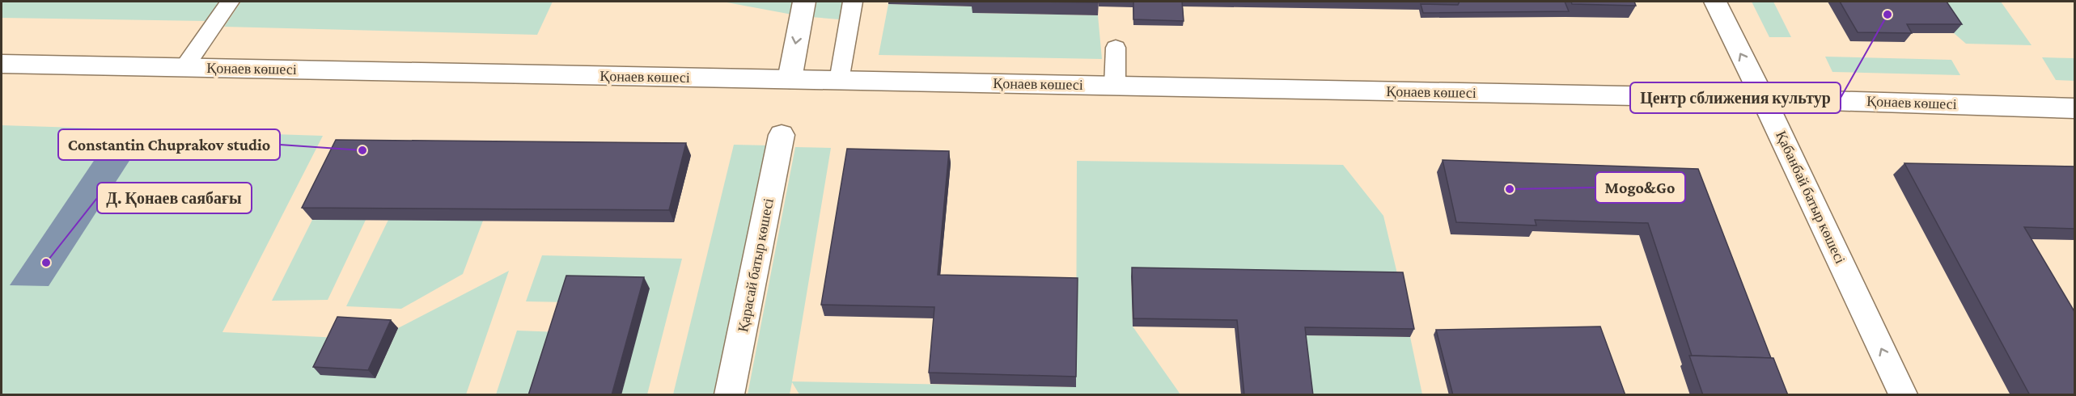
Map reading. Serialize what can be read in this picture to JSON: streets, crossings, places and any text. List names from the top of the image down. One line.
{"streets":{"street":["Қонаев көшесі","Қабанбай батыр көшесі","Қарасай батыр көшесі"]},"crossings":[["Қонаев көшесі","Қабанбай батыр көшесі"]],"one_way":["Қабанбай батыр көшесі"],"places":["Центр сближения культур","Constantin Chuprakov studio","Mogo&Go","Д. Қонаев саябағы"]}
